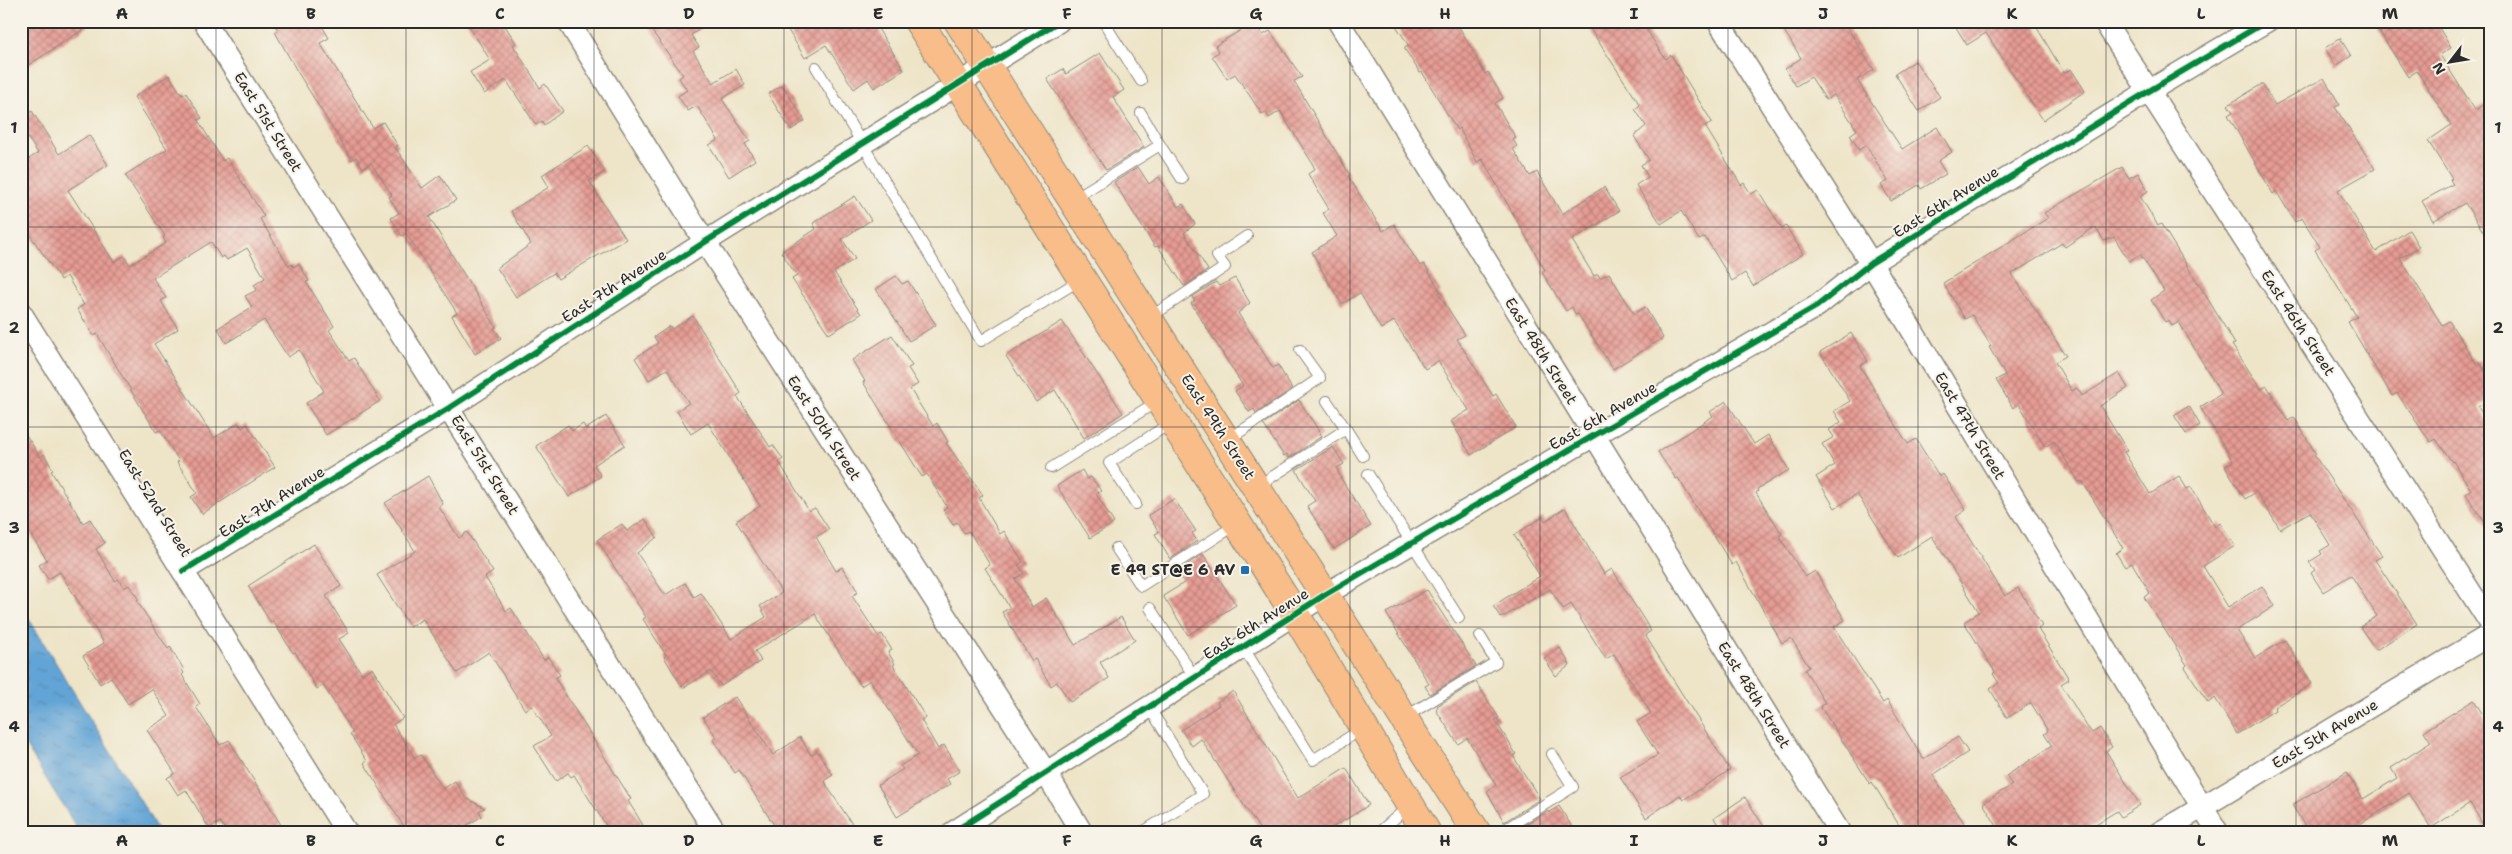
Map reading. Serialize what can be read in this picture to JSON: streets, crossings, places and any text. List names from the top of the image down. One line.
{"streets":{"main road":["East 49th Street"],"street":["East 51st Street","East 6th Avenue","East 7th Avenue","East 46th Street","East 48th Street","East 47th Street","East 50th Street","East 52nd Street","East 5th Avenue"]},"crossings":[["East 51st Street","East 7th Avenue"],["East 6th Avenue","East 46th Street"],["East 6th Avenue","East 48th Street"],["East 6th Avenue","East 47th Street"],["East 6th Avenue","East 49th Street"],["East 6th Avenue","East 50th Street"],["East 7th Avenue","East 49th Street"],["East 7th Avenue","East 50th Street"],["East 7th Avenue","East 52nd Street"],["East 47th Street","East 5th Avenue"]],"places":{"transit":["E 49 ST@E 6 AV"]},"north":"bottom left","grid":{"columns":["A","B","C","D","E","F","G","H","I","J","K","L","M"],"rows":["1","2","3","4"]}}
